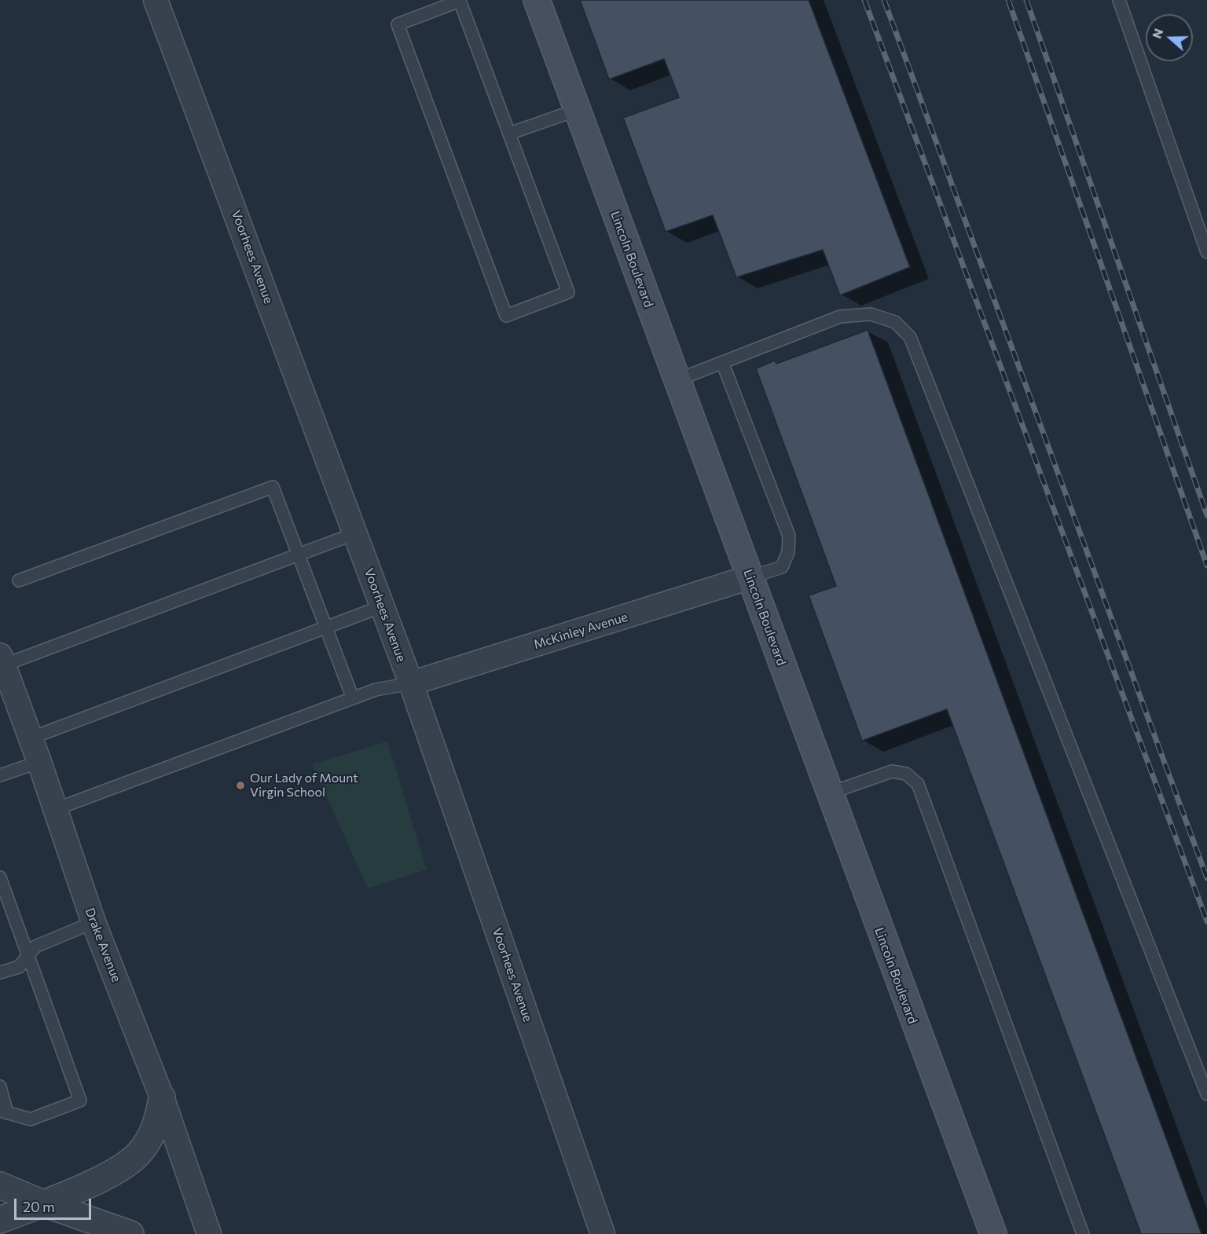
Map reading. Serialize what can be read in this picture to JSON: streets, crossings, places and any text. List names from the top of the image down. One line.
{"streets":{"main road":["Lincoln Boulevard"],"street":["Voorhees Avenue","McKinley Avenue","Drake Avenue"]},"crossings":[["Voorhees Avenue","McKinley Avenue"],["Lincoln Boulevard","McKinley Avenue"]],"places":["Our Lady of Mount Virgin School"],"scale_bar":"20 m","north":"left"}
